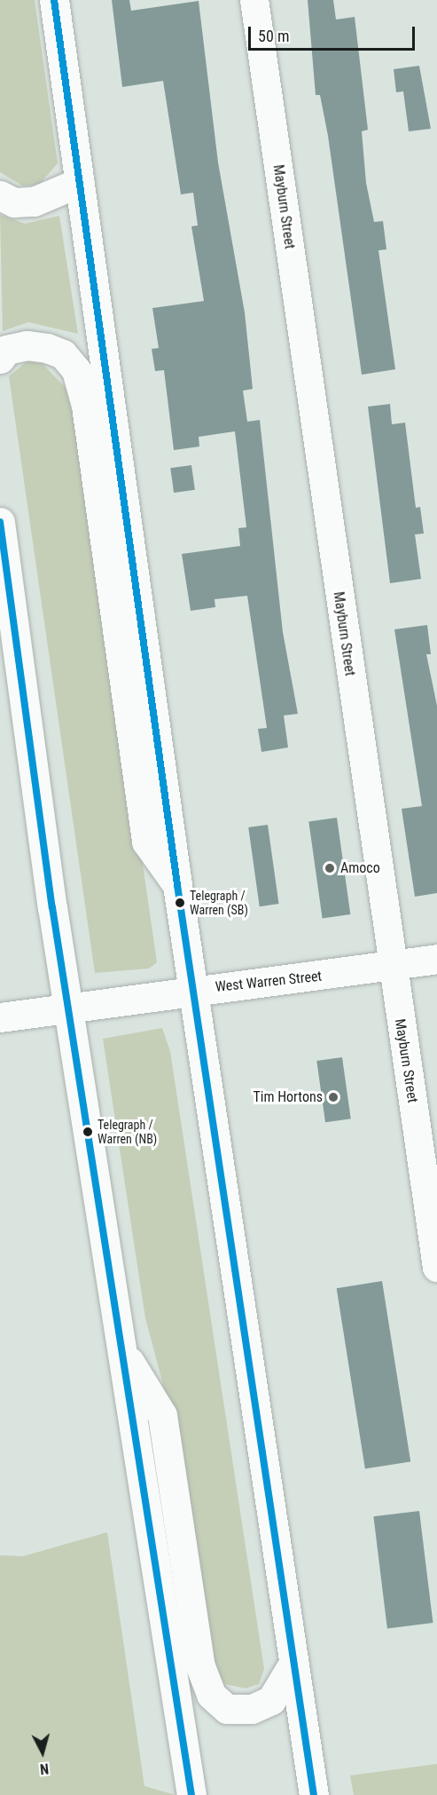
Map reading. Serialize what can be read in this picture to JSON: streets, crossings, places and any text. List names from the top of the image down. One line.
{"streets":{"main road":["West Warren Street"],"street":["Mayburn Street"]},"crossings":[["Mayburn Street","West Warren Street"]],"places":["Amoco","Telegraph / Warren (SB)","Tim Hortons","Telegraph / Warren (NB)"],"scale_bar":"50 m","north":"bottom"}
